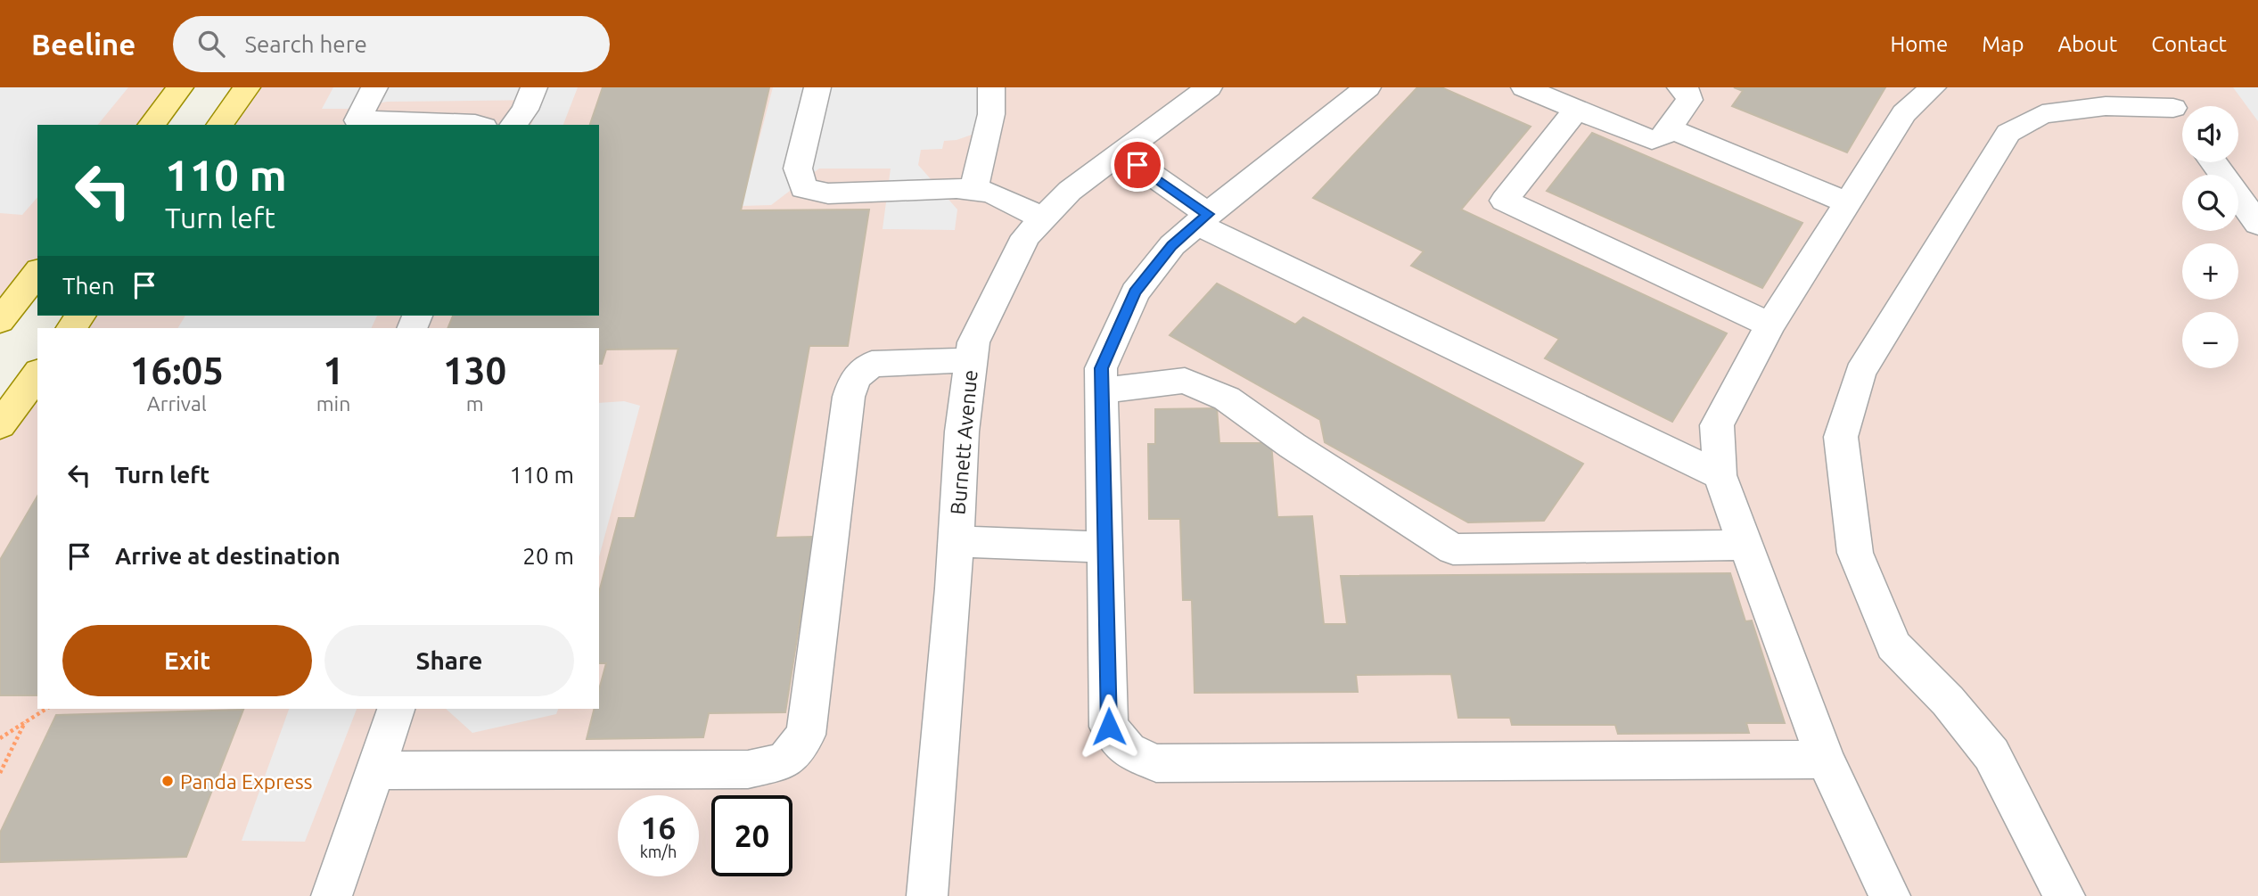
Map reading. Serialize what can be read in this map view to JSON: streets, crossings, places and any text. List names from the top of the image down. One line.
{"streets":{"street":["Burnett Avenue"]},"places":["Panda Express"],"page":{"header":"Beeline","search":"Search here","nav":["Home","Map","About","Contact"],"map_buttons":["+","−"],"turn":["110 m","Turn left"],"then":"Then","eta":["16:05","Arrival","1","min","130","m"],"list":[{"name":"Turn left","value":"110 m"},{"name":"Arrive at destination","value":"20 m"}],"buttons":["Exit","Share"],"speed":"16 km/h","limit":"20"}}
